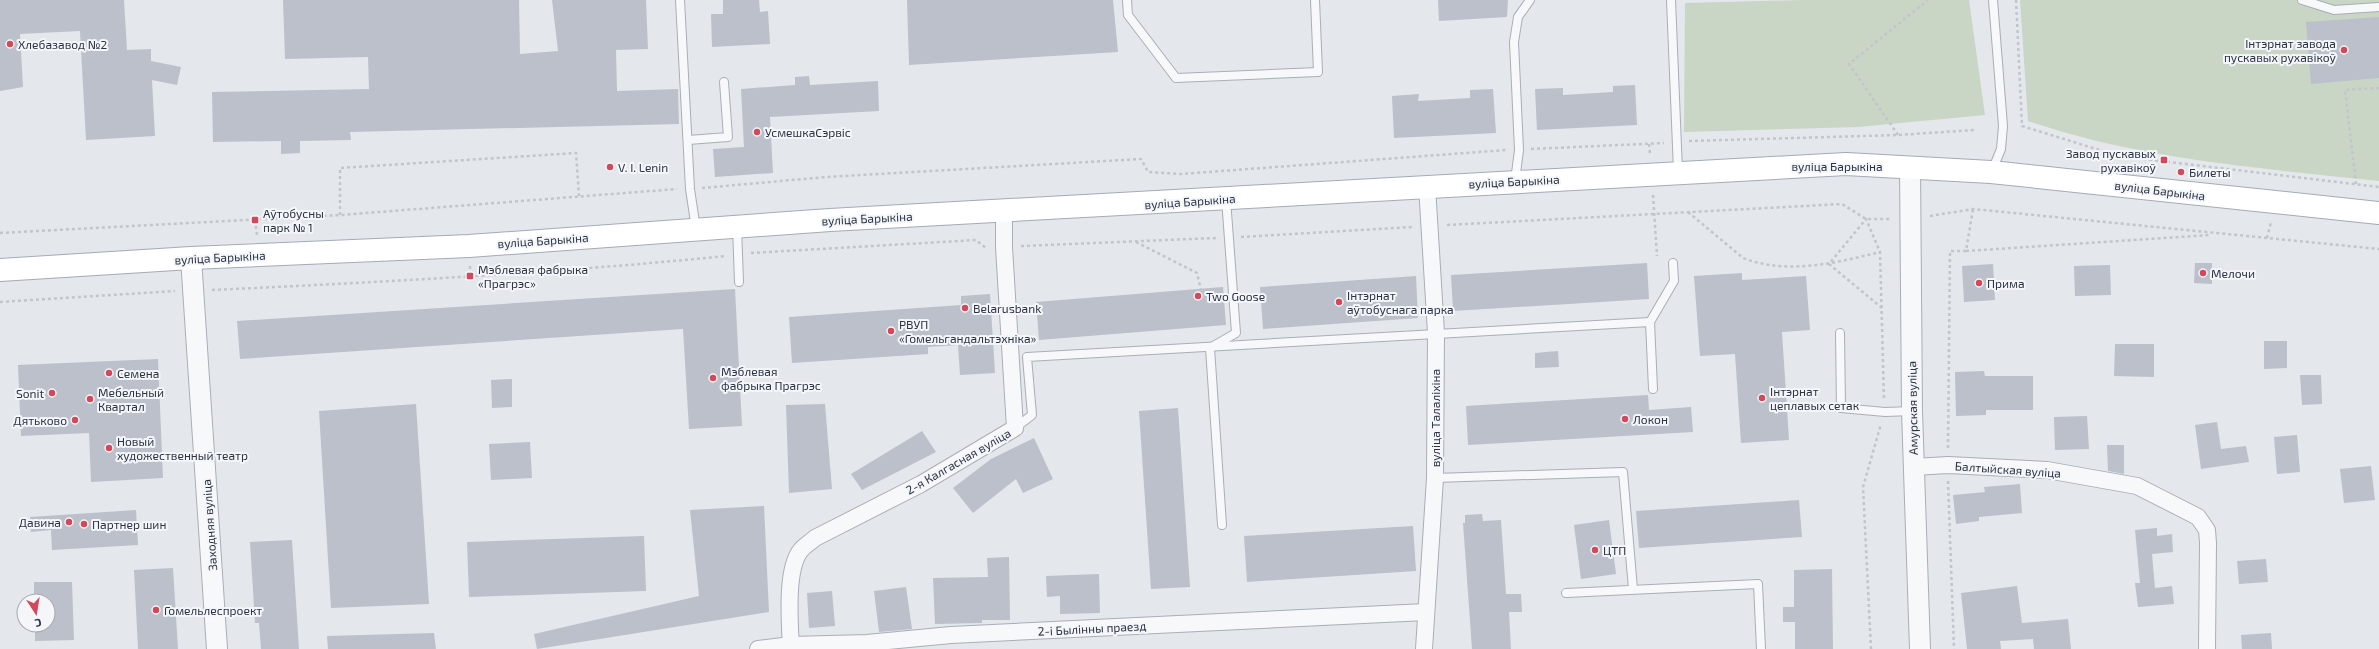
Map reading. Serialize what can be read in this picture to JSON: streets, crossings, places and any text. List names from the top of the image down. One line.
{"streets":{"main road":["вуліца Барыкіна"],"street":["Амурская вуліца","вуліца Талаліхіна","2-я Калгасная вуліца","Балтыйская вуліца","Заходняя вуліца","2-і Былінны праезд"]},"crossings":[["вуліца Барыкіна","Амурская вуліца"],["вуліца Барыкіна","вуліца Талаліхіна"],["вуліца Барыкіна","2-я Калгасная вуліца"],["вуліца Барыкіна","Заходняя вуліца"],["Амурская вуліца","Балтыйская вуліца"],["вуліца Талаліхіна","2-і Былінны праезд"],["2-я Калгасная вуліца","2-і Былінны праезд"]],"places":{"other":["Хлебазавод №2","Інтэрнат завода пускавых рухавікоў","УсмешкаСэрвіс","V. I. Lenin","Билеты","Мелочи","Прима","Two Goose","Інтэрнат аўтобуснага парка","Belarusbank","РВУП «Гомельгандальтэхніка»","Семена","Мэблевая фабрыка Прагрэс","Sonit","Інтэрнат цеплавых сетак","Мебельный Квартал","Локон","Дятьково","Новый художественный театр","Давина","Партнер шин","ЦТП","Гомельлеспроект"],"transit":["Завод пускавых рухавікоў","Аўтобусны парк № 1","Мэблевая фабрыка «Прагрэс»"]},"north":"bottom"}
